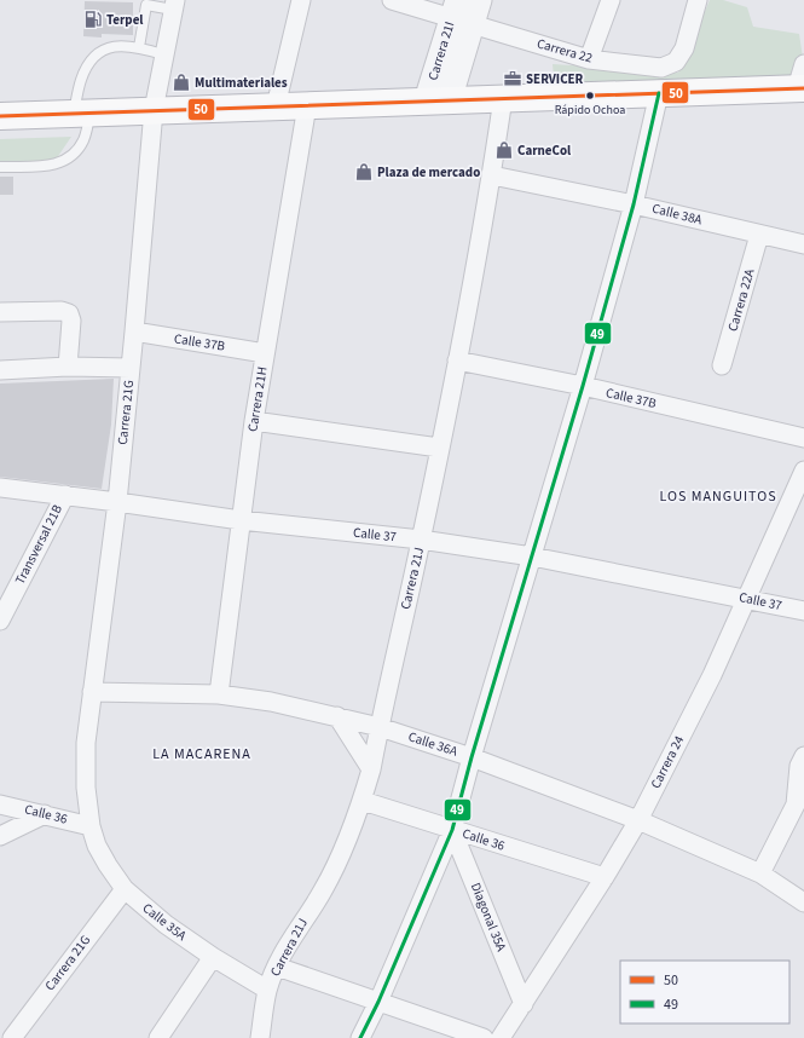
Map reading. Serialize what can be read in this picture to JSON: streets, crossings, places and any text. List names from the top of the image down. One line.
{"streets":{"street":["Carrera 21I","Carrera 22","Calle 38A","Carrera 22A","Calle 37B","Carrera 21H","Carrera 21G","Calle 37","Transversal 21B","Carrera 21J","Calle 36A","Carrera 24","Calle 36","Diagonal 35A","Calle 35A"]},"crossings":[["Carrera 21I","Carrera 22"],["Calle 38A","Carrera 22A"],["Calle 38A","Carrera 21J"],["Calle 37B","Carrera 21H"],["Calle 37B","Carrera 21G"],["Calle 37B","Carrera 21J"],["Carrera 21H","Calle 37"],["Carrera 21H","Calle 36A"],["Carrera 21G","Calle 37"],["Carrera 21G","Calle 36A"],["Carrera 21G","Calle 36"],["Carrera 21G","Calle 35A"],["Calle 37","Transversal 21B"],["Calle 37","Carrera 21J"],["Calle 37","Carrera 24"],["Carrera 21J","Calle 36A"],["Carrera 21J","Calle 36"],["Carrera 21J","Calle 35A"],["Calle 36A","Carrera 24"],["Carrera 24","Calle 36"],["Carrera 24","Diagonal 35A"],["Calle 36","Diagonal 35A"],["Calle 36","Calle 35A"]],"districts":["LOS MANGUITOS","LA MACARENA"],"places":{"fuel station":["Terpel"],"office":["SERVICER"],"shop":["Multimateriales","CarneCol","Plaza de mercado"],"other":["Rápido Ochoa"]},"lines":["transit line 50","transit line 49"],"legend":["50","49"]}
